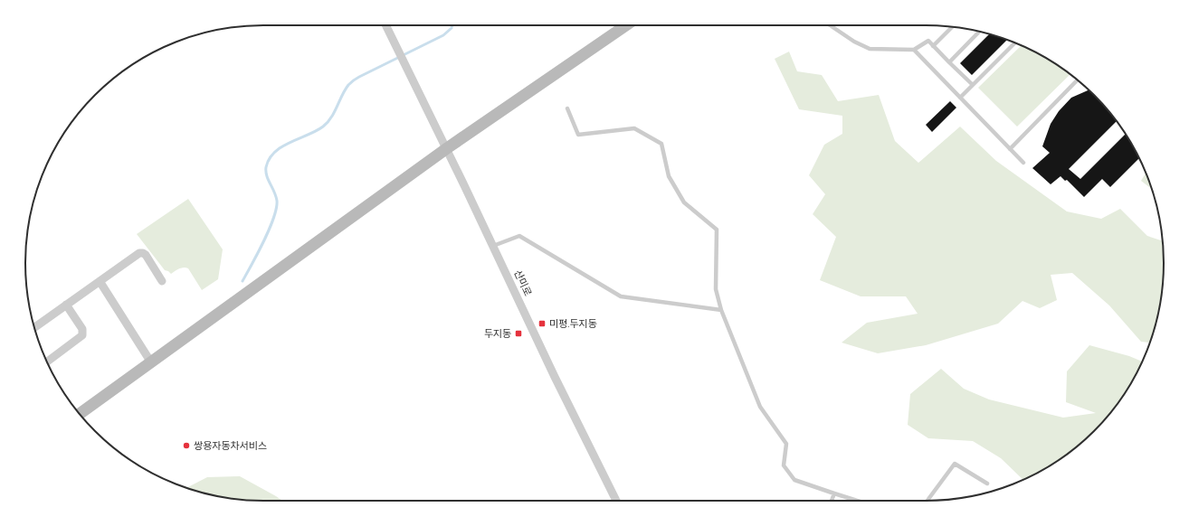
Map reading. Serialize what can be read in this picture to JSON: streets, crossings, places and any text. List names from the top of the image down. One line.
{"streets":{"street":["산미로"]},"places":{"transit":["미평.두지동","두지동"],"other":["쌍용자동차서비스"]}}
